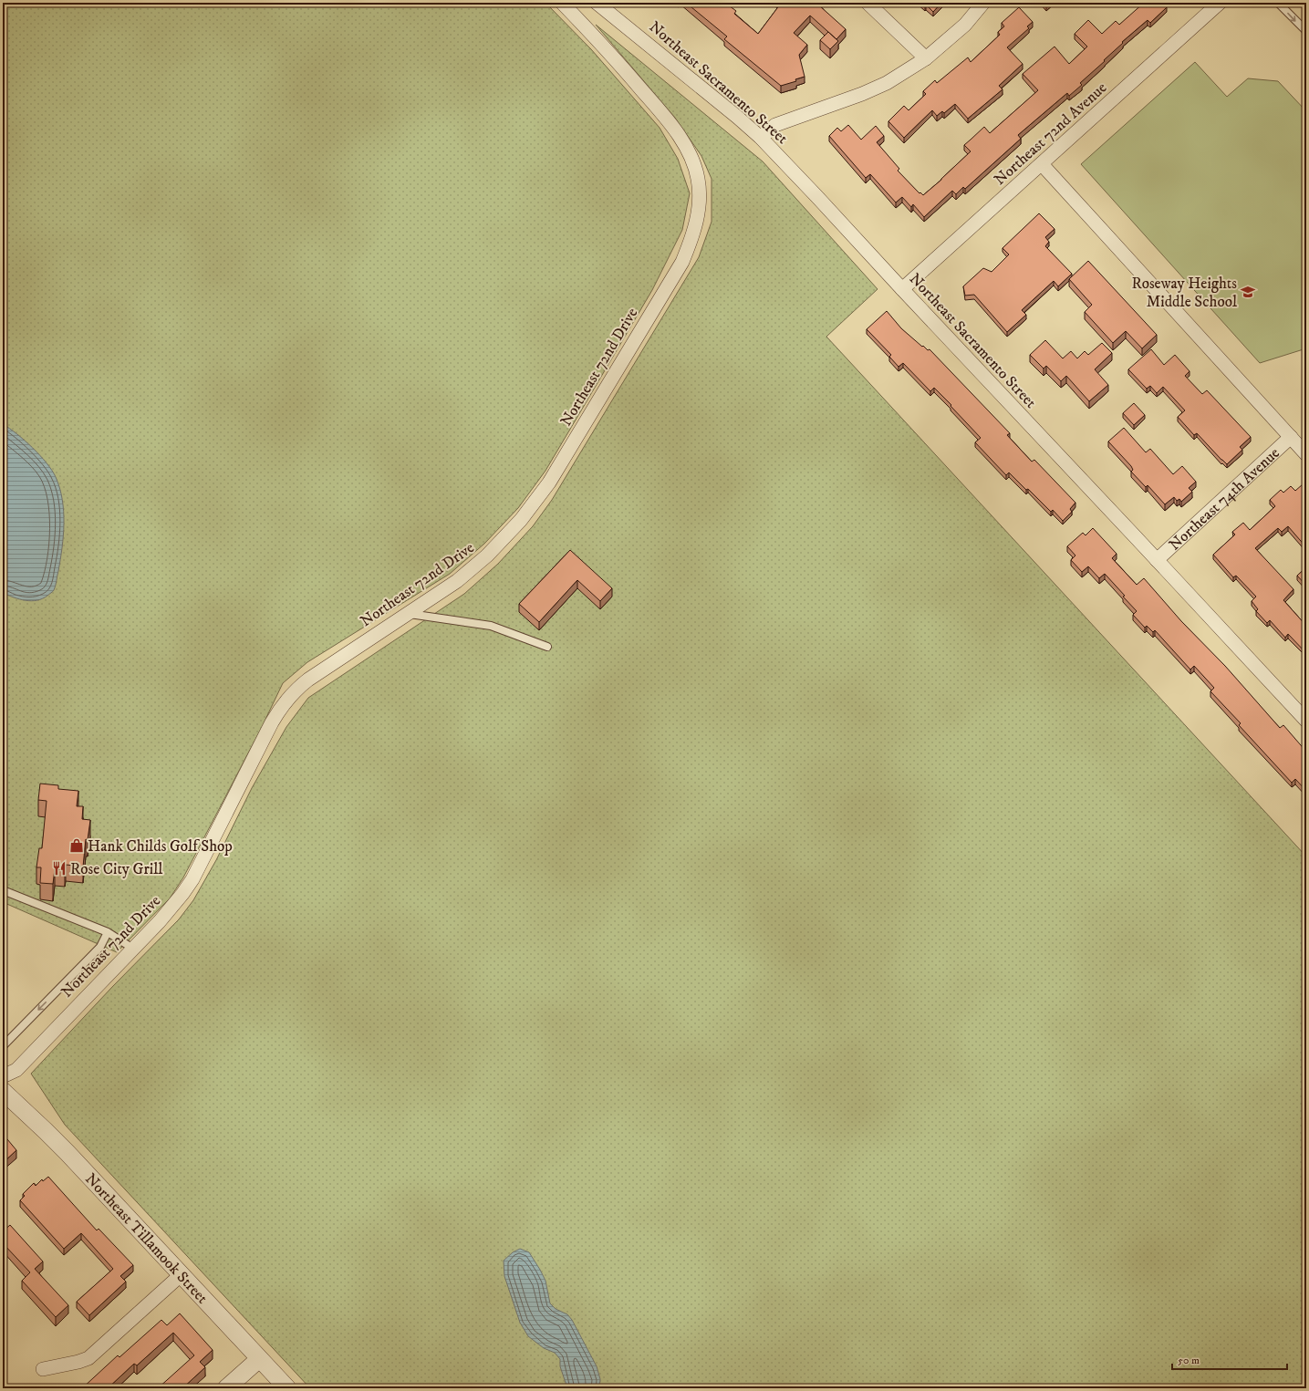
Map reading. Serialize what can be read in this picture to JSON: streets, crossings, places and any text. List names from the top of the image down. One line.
{"streets":{"street":["Northeast Sacramento Street","Northeast 72nd Avenue","Northeast 72nd Drive","Northeast 74th Avenue","Northeast Tillamook Street"]},"crossings":[["Northeast Sacramento Street","Northeast 72nd Avenue"],["Northeast Sacramento Street","Northeast 74th Avenue"]],"places":{"school or university":["Roseway Heights Middle School"],"shop":["Hank Childs Golf Shop"],"restaurant":["Rose City Grill"]},"scale_bar":"50 m"}
